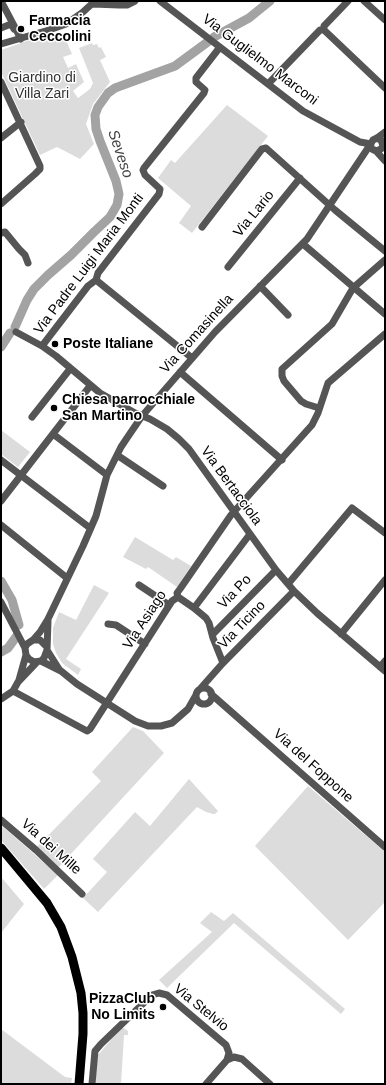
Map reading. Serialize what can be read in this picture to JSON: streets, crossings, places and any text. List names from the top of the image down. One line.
{"streets":{"street":["Via Guglielmo Marconi","Via Lario","Via Padre Luigi Maria Monti","Via Comasinella","Via Bertacciola","Via Po","Via Asiago","Via Ticino","Via del Foppone","Via dei Mille","Via Stelvio"]},"crossings":[["Via Guglielmo Marconi","Via Padre Luigi Maria Monti"],["Via Guglielmo Marconi","Via Comasinella"],["Via Padre Luigi Maria Monti","Via Bertacciola"],["Via Comasinella","Via Bertacciola"],["Via Bertacciola","Via Po"],["Via Bertacciola","Via Asiago"],["Via Bertacciola","Via Ticino"],["Via Asiago","Via Ticino"],["Via Ticino","Via del Foppone"]],"water":["Seveso"],"parks":["Giardino di Villa Zari"],"places":["Farmacia Ceccolini","Poste Italiane","Chiesa parrocchiale San Martino","PizzaClub No Limits"]}
